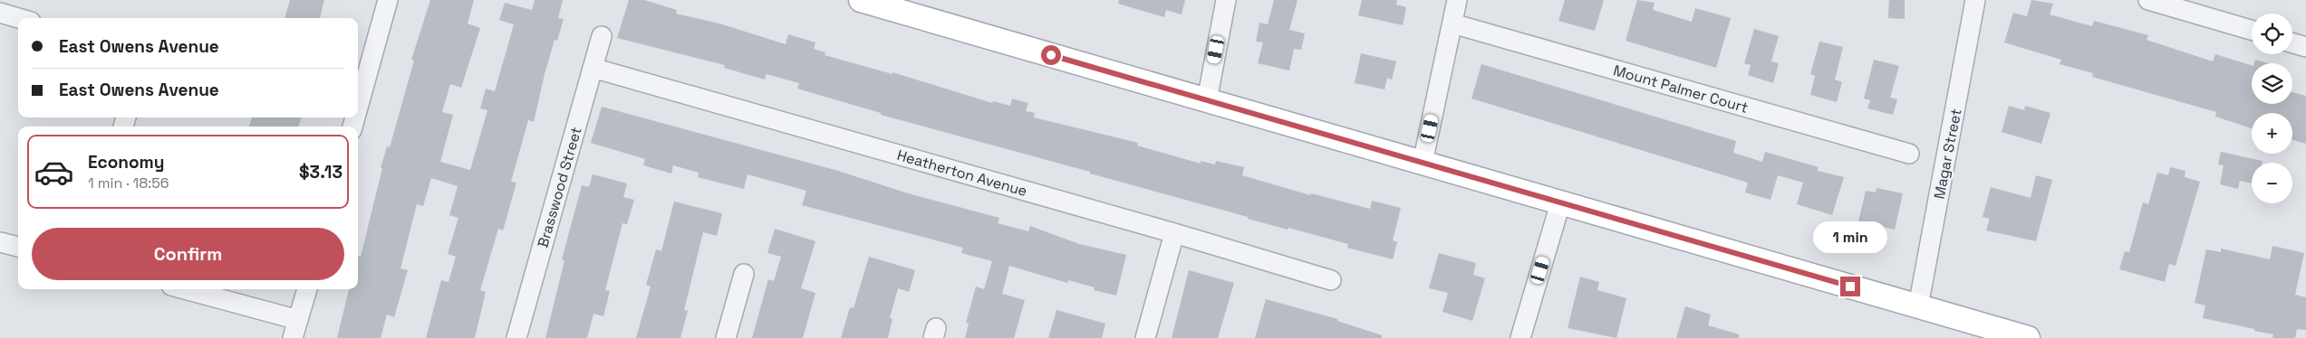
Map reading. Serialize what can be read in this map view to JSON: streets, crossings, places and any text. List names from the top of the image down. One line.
{"streets":{"street":["Mount Palmer Court","Magar Street","Heatherton Avenue","Brasswood Street"]},"crossings":[["Heatherton Avenue","Brasswood Street"]],"page":{"map_buttons":["+","−"],"banner":["East Owens Avenue","East Owens Avenue"],"list":[{"name":"Economy","note":"1 min · 18:56","value":"$3.13"}],"buttons":"Confirm","bubble":"1 min"}}
